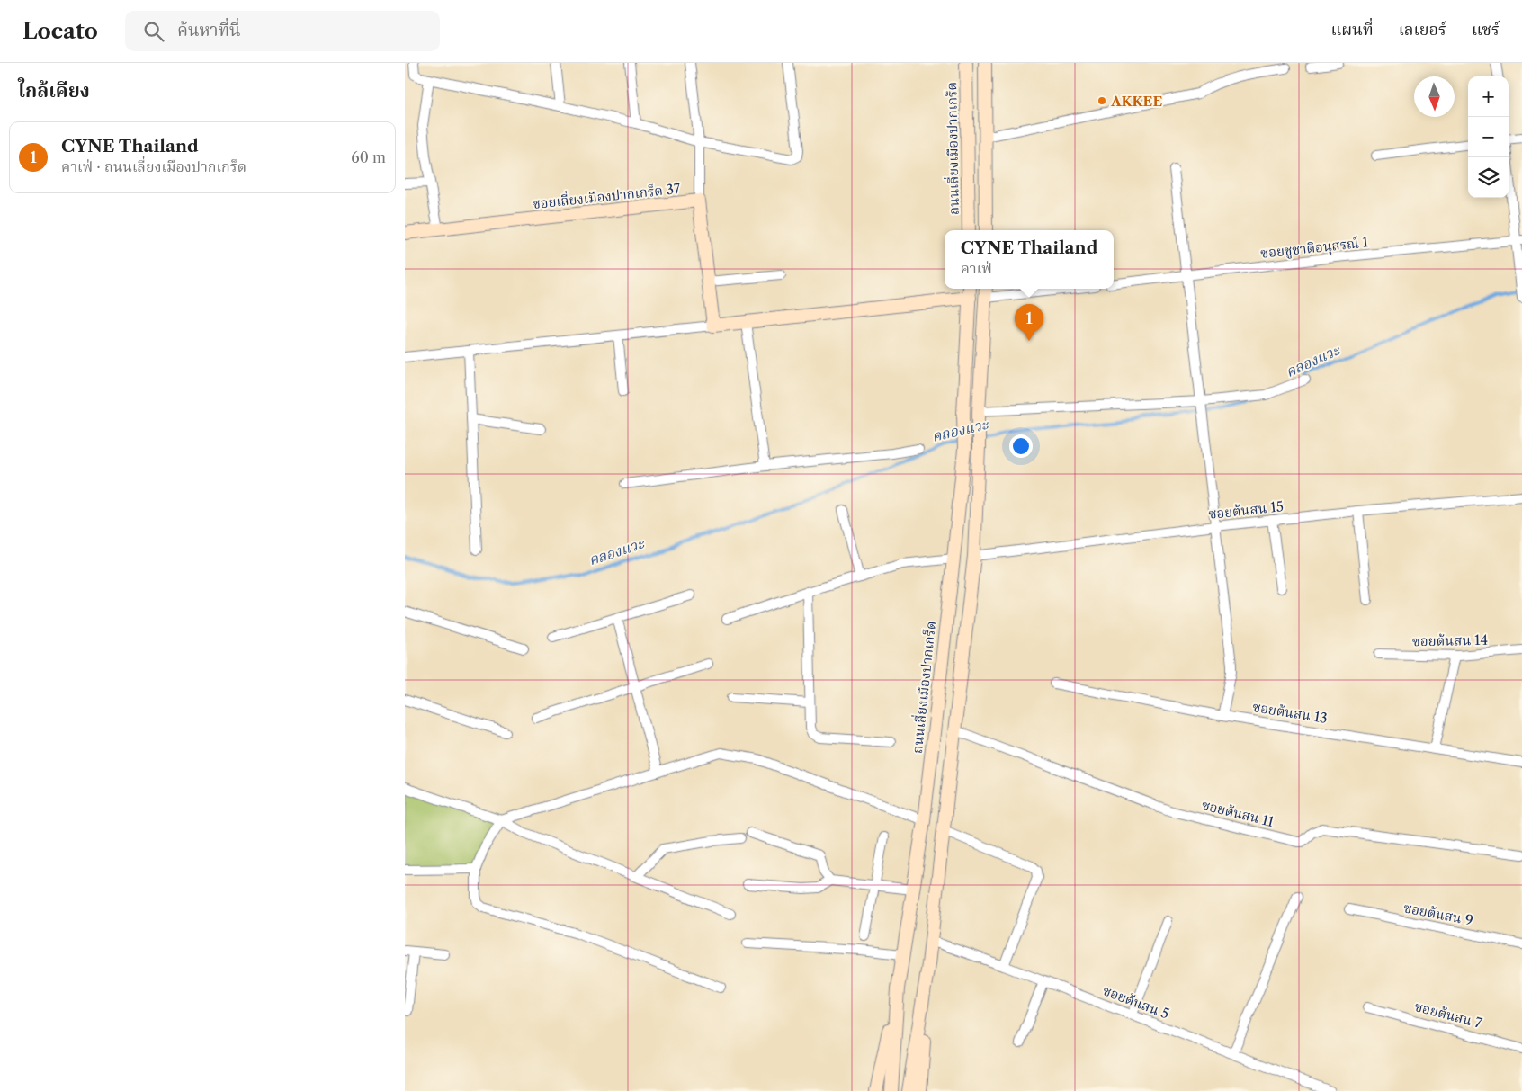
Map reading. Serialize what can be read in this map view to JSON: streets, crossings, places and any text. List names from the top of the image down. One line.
{"streets":{"main road":["ถนนเลี่ยงเมืองปากเกร็ด","ซอยเลี่ยงเมืองปากเกร็ด 37"],"street":["ซอยชูชาติอนุสรณ์ 1","ซอยต้นสน 15","ซอยต้นสน 14","ซอยต้นสน 13","ซอยต้นสน 11","ซอยต้นสน 9","ซอยต้นสน 5","ซอยต้นสน 7"]},"water":["คลองแวะ"],"places":["AKKEE"],"north":"bottom","page":{"header":"Locato","search":"ค้นหาที่นี่","nav":["แผนที่","เลเยอร์","แชร์"],"heading":"ใกล้เคียง","map_buttons":["+","−"],"list":[{"mark":"1","name":"CYNE Thailand","note":"คาเฟ่ · ถนนเลี่ยงเมืองปากเกร็ด","value":"60 m"}],"popup":["CYNE Thailand","คาเฟ่"],"pins":"1"}}
